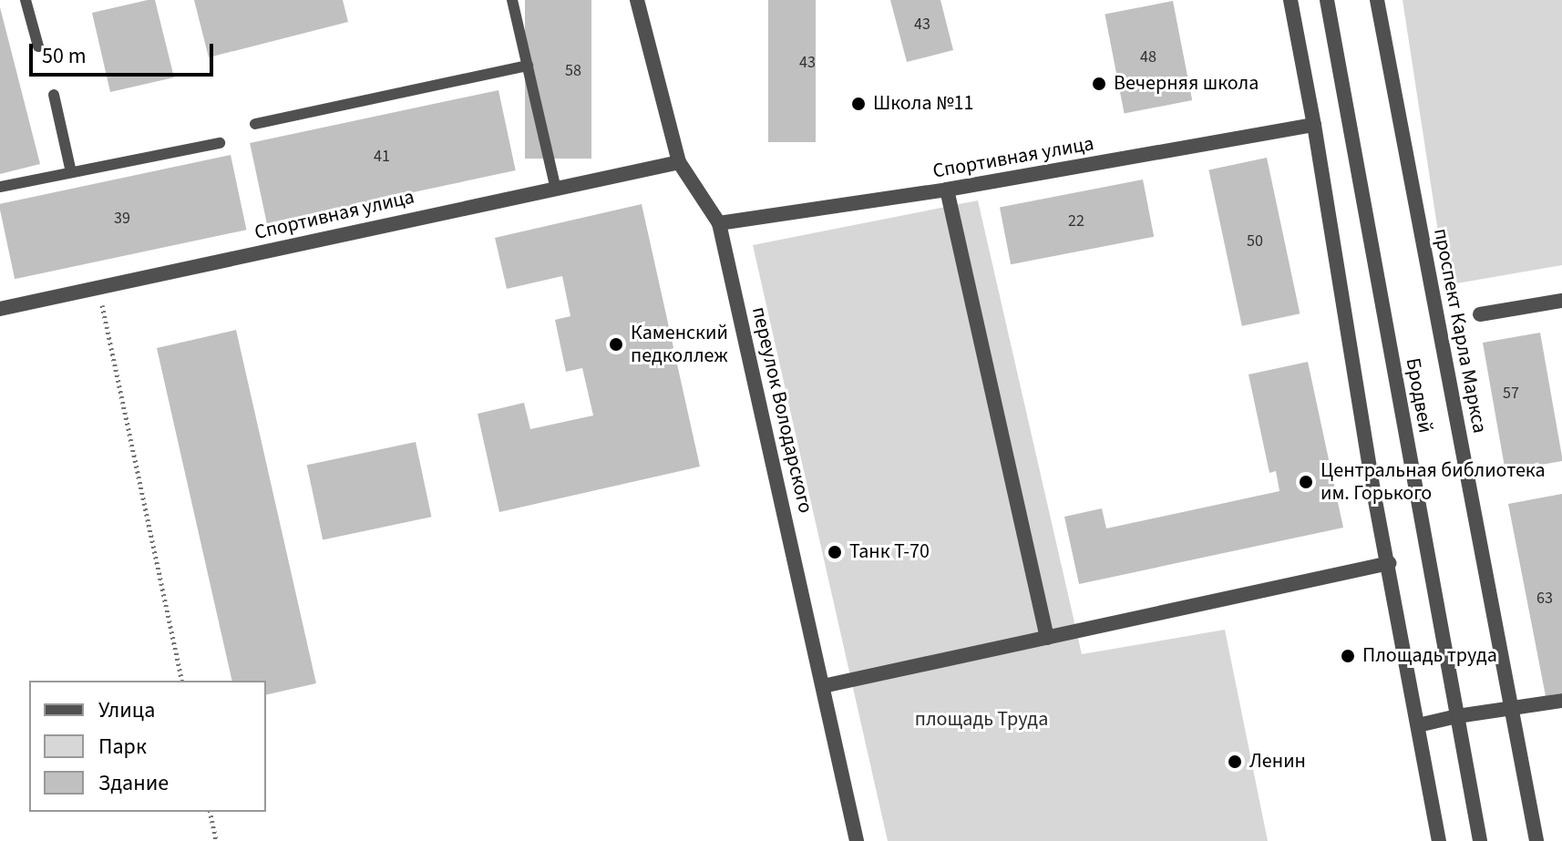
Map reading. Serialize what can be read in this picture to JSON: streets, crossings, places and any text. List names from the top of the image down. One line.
{"streets":{"street":["Спортивная улица","проспект Карла Маркса","Бродвей","переулок Володарского"]},"crossings":[["Спортивная улица","переулок Володарского"]],"parks":["площадь Труда"],"places":["Вечерняя школа","Школа №11","Каменский педколлеж","Центральная библиотека им. Горького","Танк Т-70","Площадь труда","Ленин"],"house_numbers":["43","48","43","58","41","39","22","50","57","63"],"legend":["Улица","Парк","Здание"],"scale_bar":"50 m"}
